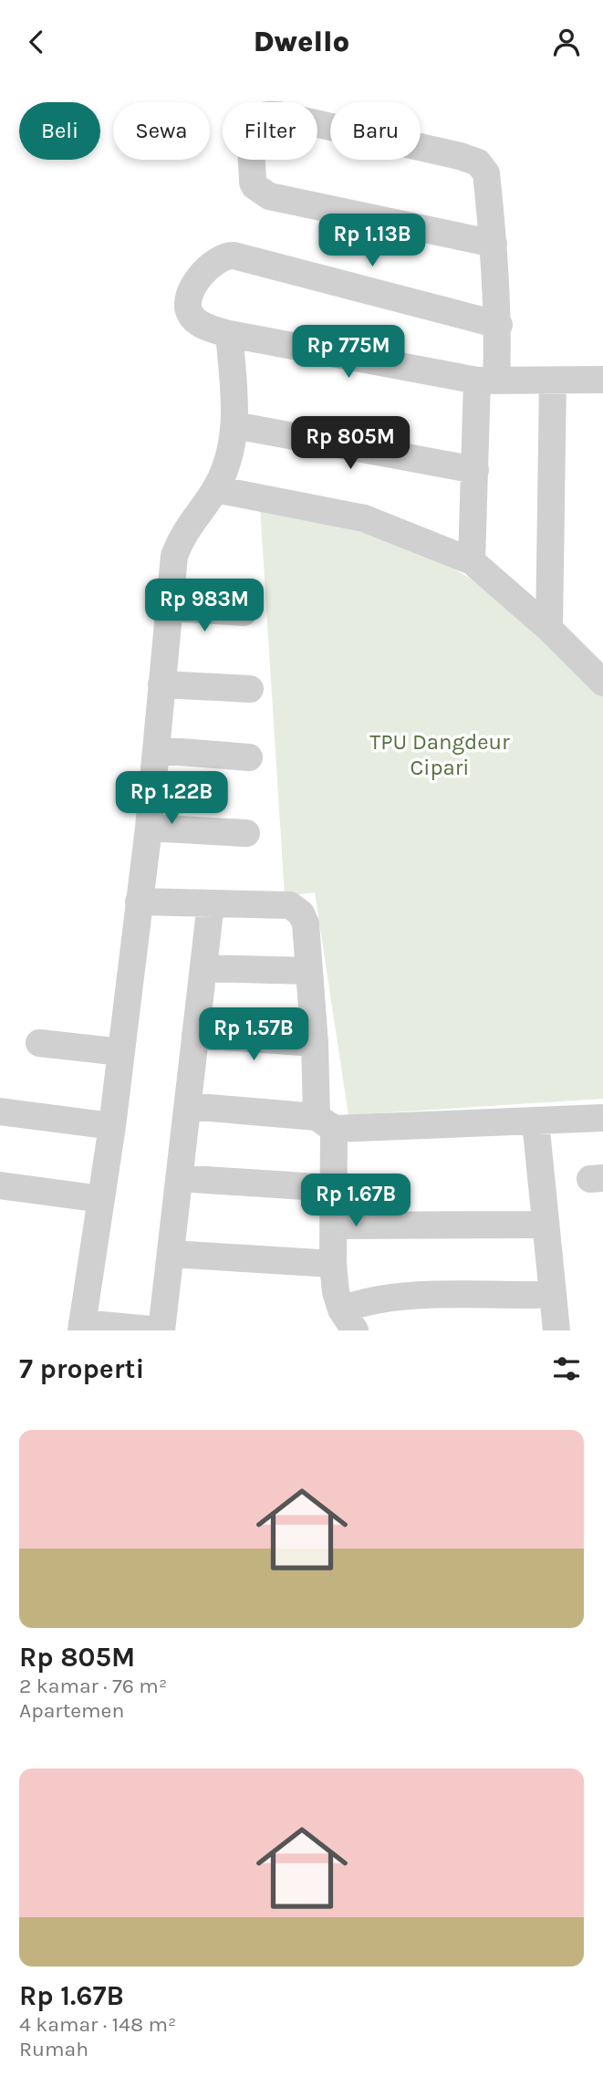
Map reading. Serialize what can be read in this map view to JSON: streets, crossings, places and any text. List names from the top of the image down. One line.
{"parks":["TPU Dangdeur Cipari"],"page":{"header":"Dwello","chip":["Beli","Sewa","Filter","Baru"],"price":["Rp 1.13B","Rp 775M","Rp 805M","Rp 983M","Rp 1.22B","Rp 1.57B","Rp 1.67B"],"heading":"7 properti","list":[{"name":"Rp 805M","note":"2 kamar · 76 m² · Apartemen"},{"name":"Rp 1.67B","note":"4 kamar · 148 m² · Rumah"}]}}
